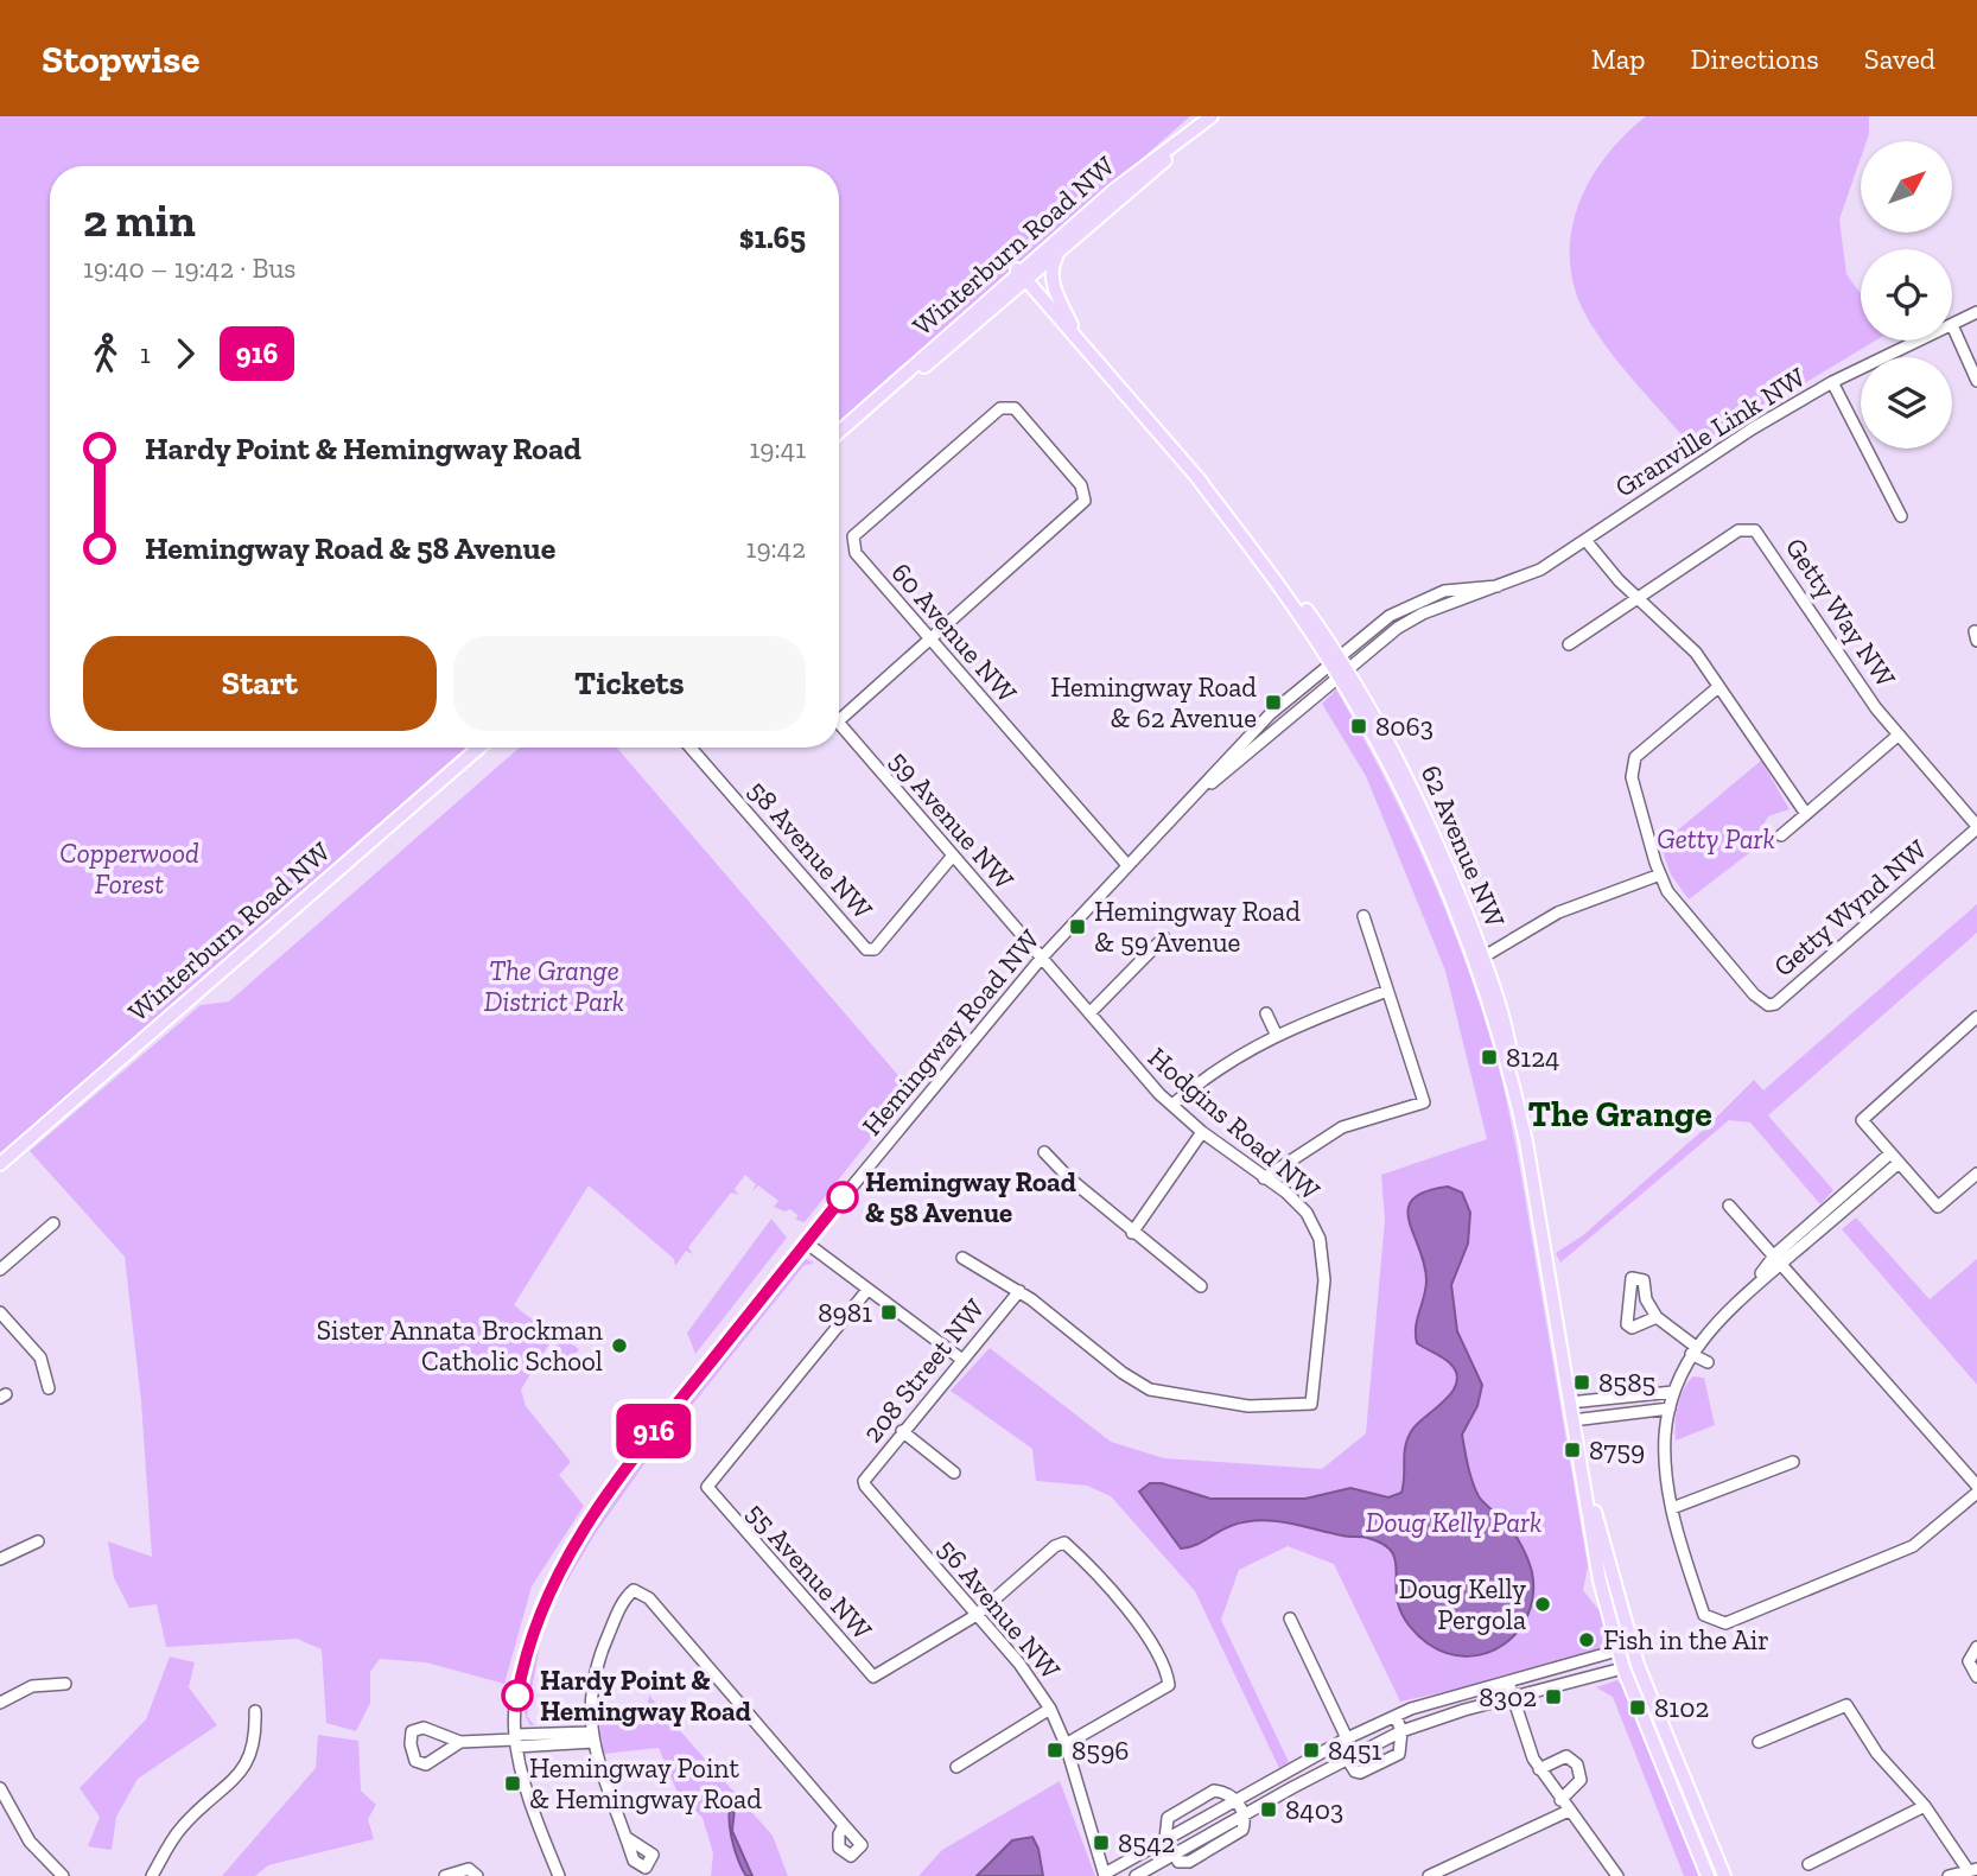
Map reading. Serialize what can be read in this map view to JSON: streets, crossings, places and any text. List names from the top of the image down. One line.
{"streets":{"main road":["Winterburn Road NW","62 Avenue NW"],"street":["Granville Link NW","Getty Way NW","60 Avenue NW","59 Avenue NW","58 Avenue NW","Getty Wynd NW","Hemingway Road NW","Hodgins Road NW","208 Street NW","55 Avenue NW","56 Avenue NW"]},"crossings":[["Winterburn Road NW","62 Avenue NW"],["Granville Link NW","62 Avenue NW"],["Granville Link NW","Hemingway Road NW"],["Getty Way NW","Getty Wynd NW"],["60 Avenue NW","Hemingway Road NW"],["59 Avenue NW","58 Avenue NW"],["59 Avenue NW","Hemingway Road NW"],["59 Avenue NW","Hodgins Road NW"],["62 Avenue NW","Hemingway Road NW"],["Hemingway Road NW","Hodgins Road NW"],["Hodgins Road NW","208 Street NW"],["208 Street NW","56 Avenue NW"],["55 Avenue NW","56 Avenue NW"]],"districts":["The Grange"],"parks":["Getty Park","Copperwood Forest","The Grange District Park","Doug Kelly Park"],"places":{"transit":["Hemingway Road & 62 Avenue","8063","Hemingway Road & 59 Avenue","8124","8981","8585","8759","8302","8102","8596","8451","Hemingway Point & Hemingway Road","8403","8542"],"other":["Hemingway Road & 58 Avenue","Sister Annata Brockman Catholic School","Doug Kelly Pergola","Fish in the Air","Hardy Point & Hemingway Road"]},"lines":["bus line 916"],"north":"top right","page":{"header":"Stopwise","nav":["Map","Directions","Saved"],"on_map":"916","heading":["2 min","19:40 – 19:42 · Bus","$1.65"],"legs":["1","916"],"list":[{"name":"Hardy Point & Hemingway Road","value":"19:41"},{"name":"Hemingway Road & 58 Avenue","value":"19:42"}],"buttons":["Start","Tickets"]}}
